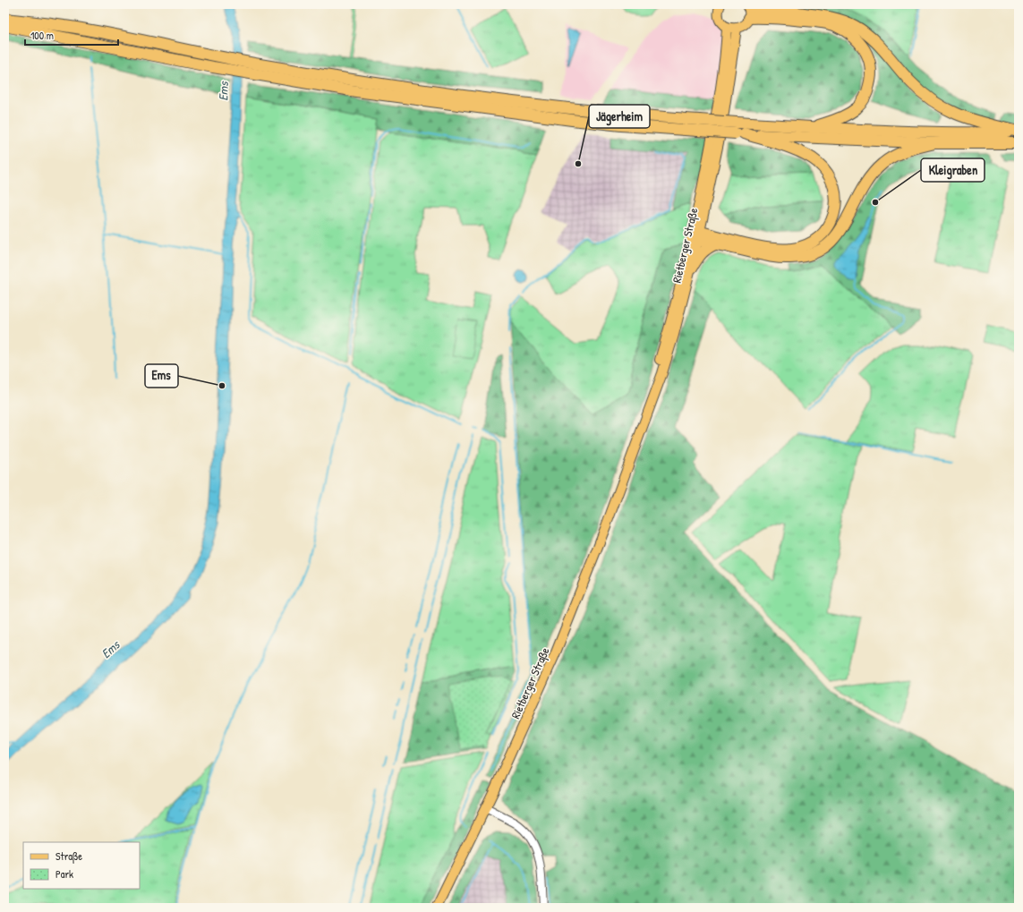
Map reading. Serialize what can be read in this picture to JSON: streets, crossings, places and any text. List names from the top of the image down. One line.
{"streets":{"main road":["Rietberger Straße"]},"water":["Ems"],"places":["Jägerheim","Kleigraben","Ems"],"legend":["Straße","Park"],"scale_bar":"100 m"}
